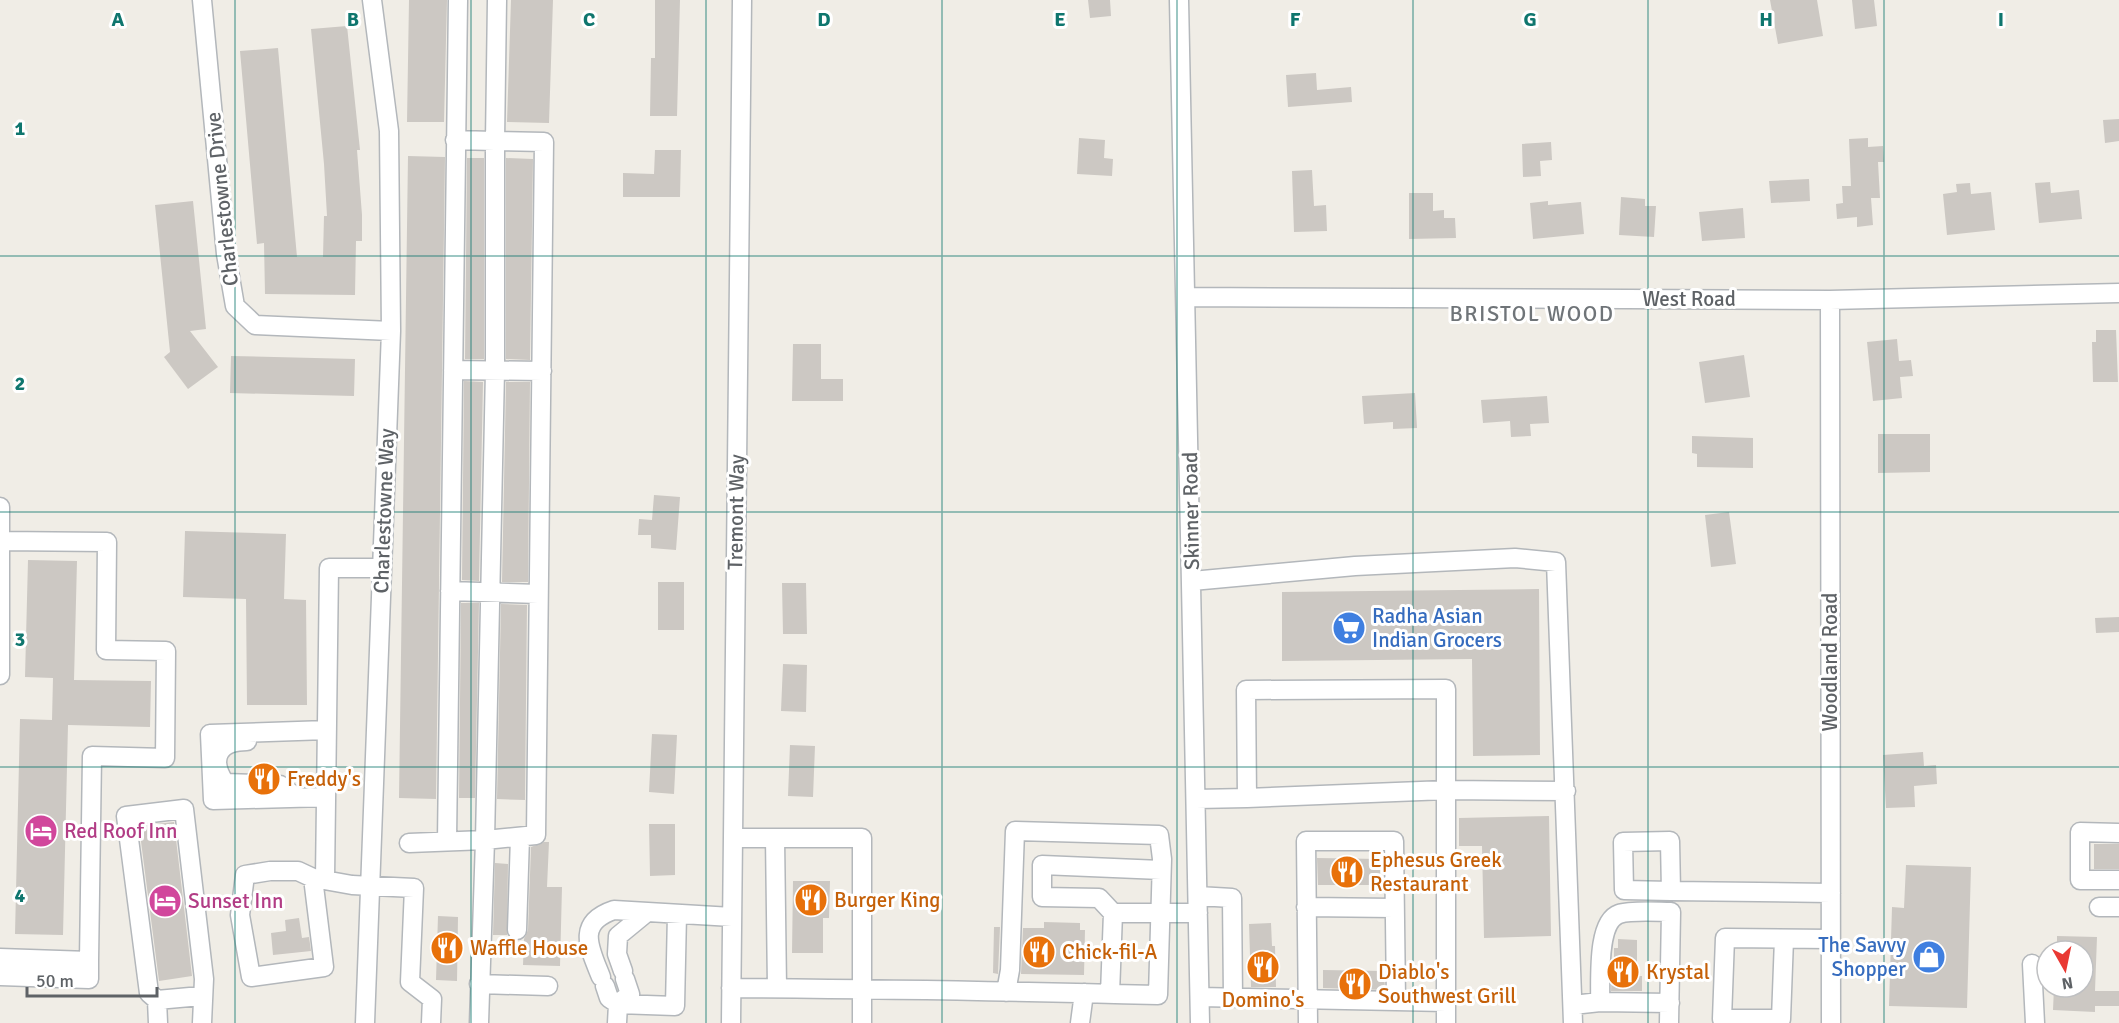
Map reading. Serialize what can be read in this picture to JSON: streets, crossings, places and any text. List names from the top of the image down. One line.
{"streets":{"street":["Charlestowne Drive","West Road","Charlestowne Way","Skinner Road","Tremont Way","Woodland Road"]},"crossings":[["Charlestowne Drive","Charlestowne Way"],["West Road","Skinner Road"],["West Road","Woodland Road"]],"districts":["BRISTOL WOOD"],"places":{"supermarket":["Radha Asian Indian Grocers"],"restaurant":["Freddy's","Ephesus Greek Restaurant","Burger King","Waffle House","Chick-fil-A","Domino's","Krystal","Diablo's Southwest Grill"],"hotel":["Red Roof Inn","Sunset Inn"],"shop":["The Savvy Shopper"]},"scale_bar":"50 m","north":"bottom","grid":{"columns":["A","B","C","D","E","F","G","H","I"],"rows":["1","2","3","4"]}}
